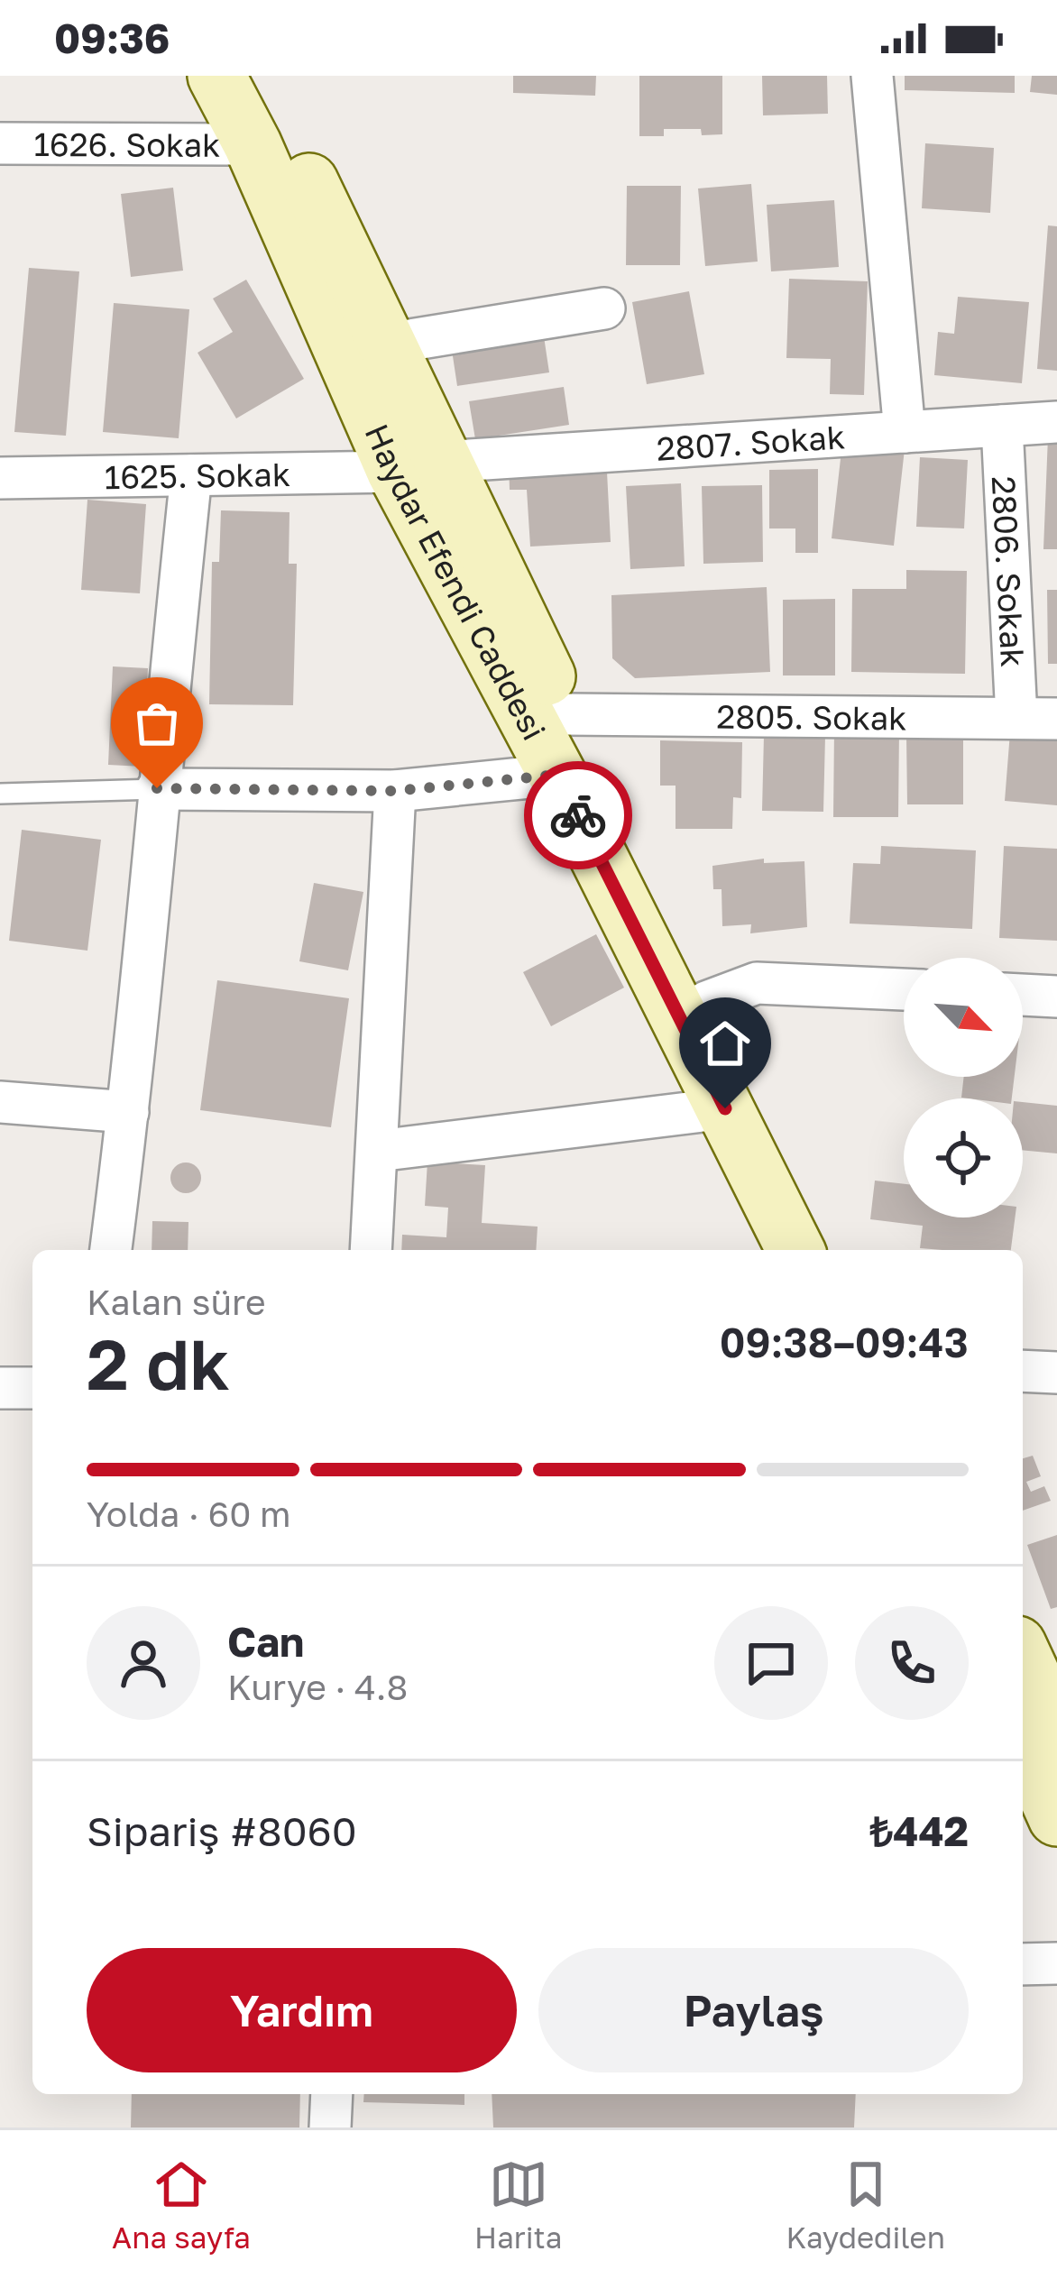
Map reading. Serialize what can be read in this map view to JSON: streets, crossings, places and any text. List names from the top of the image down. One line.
{"streets":{"main road":["Haydar Efendi Caddesi"],"street":["1626. Sokak","2807. Sokak","1625. Sokak","2806. Sokak","2805. Sokak"]},"crossings":[["1626. Sokak","Haydar Efendi Caddesi"],["2807. Sokak","1625. Sokak"],["2807. Sokak","2806. Sokak"],["2807. Sokak","Haydar Efendi Caddesi"],["1625. Sokak","Haydar Efendi Caddesi"],["2806. Sokak","2805. Sokak"],["Haydar Efendi Caddesi","2805. Sokak"]],"north":"bottom right","page":{"status":"09:36","heading":["2 dk","Kalan süre","09:38–09:43"],"panel":["Can","Kurye · 4.8","Sipariş #8060","₺442"],"bar":"Yolda · 60 m","buttons":["Yardım","Paylaş"],"tabs":["Ana sayfa","Harita","Kaydedilen"]}}
